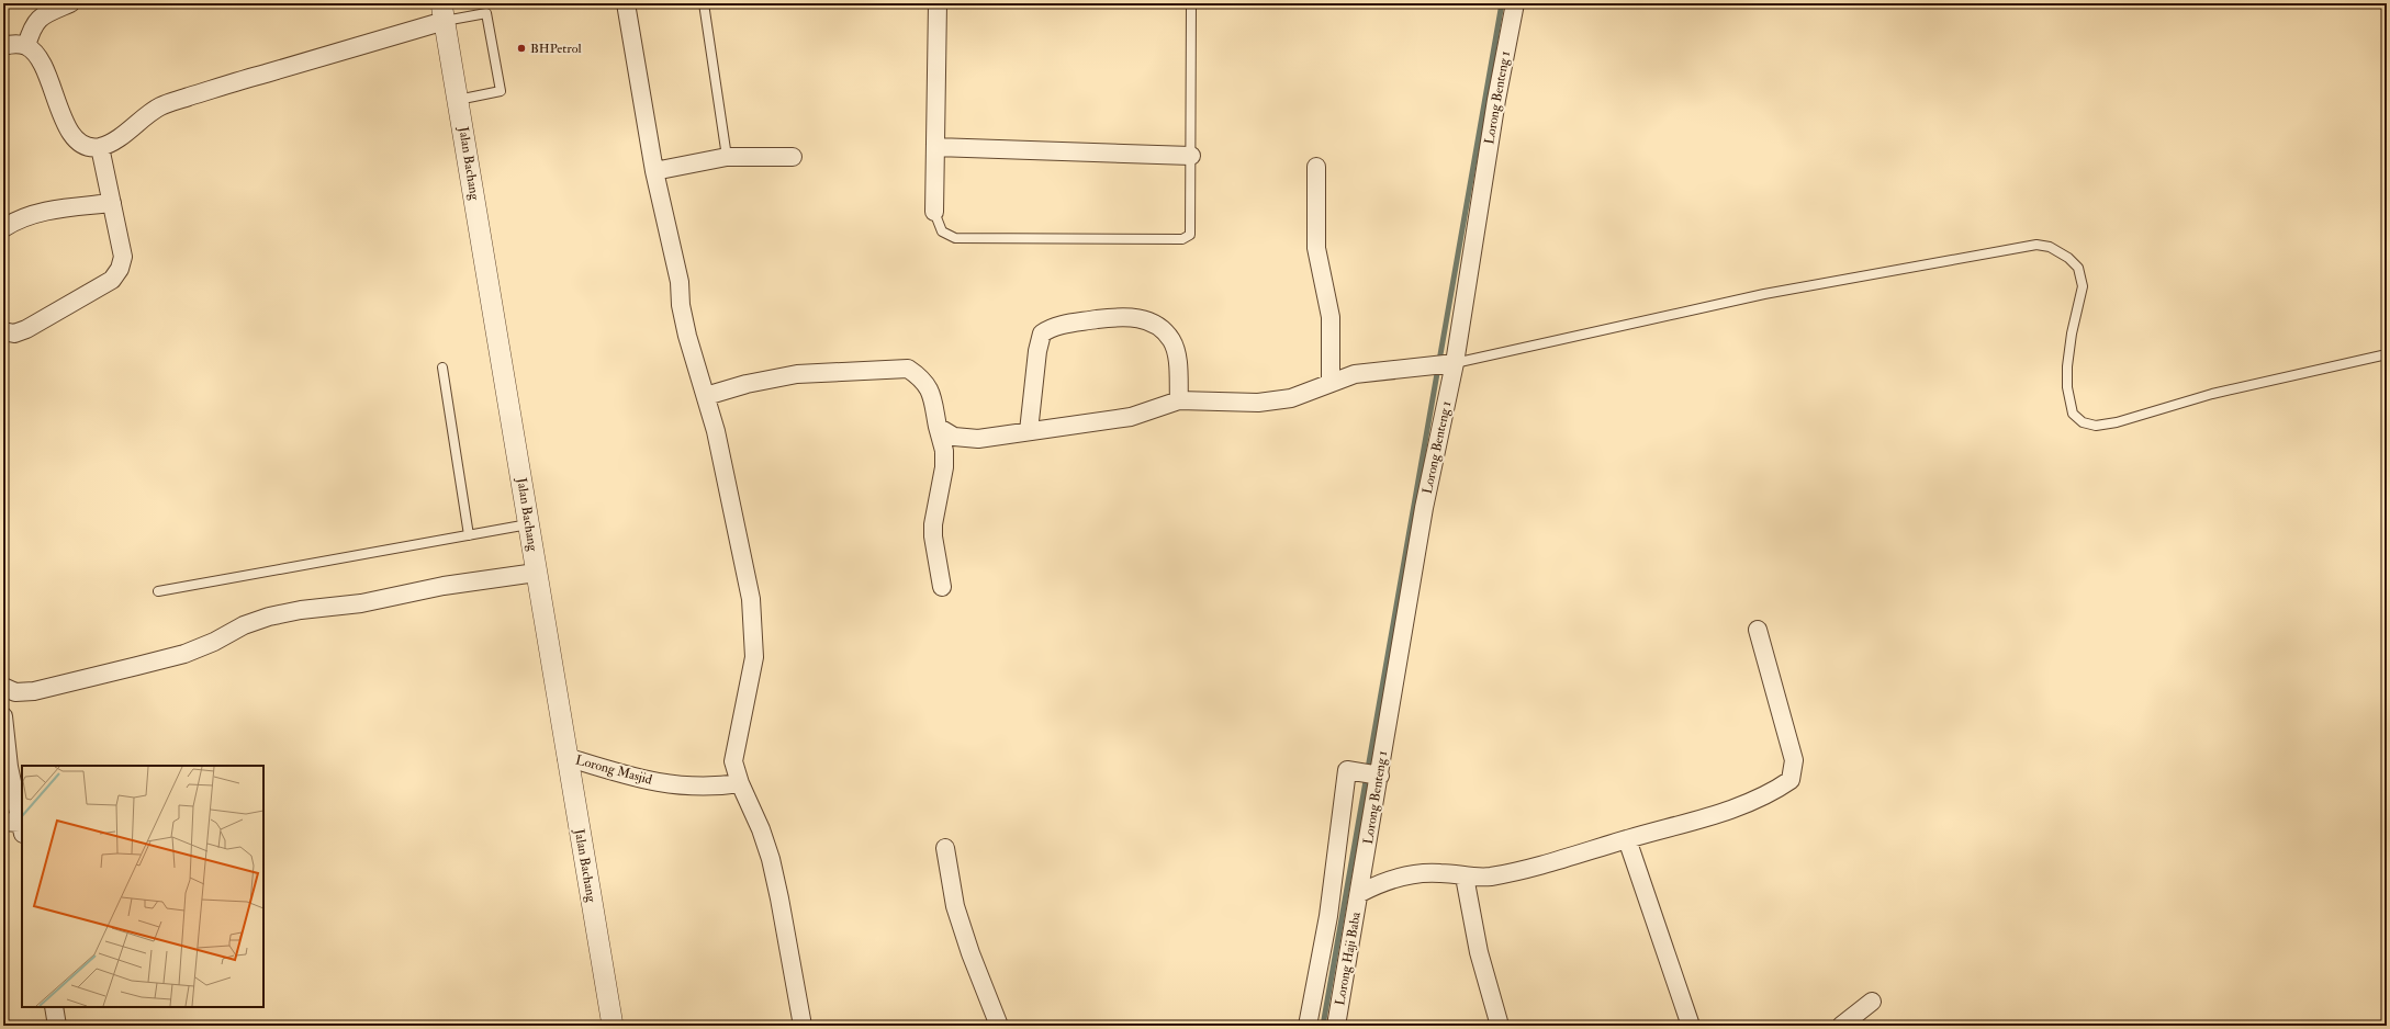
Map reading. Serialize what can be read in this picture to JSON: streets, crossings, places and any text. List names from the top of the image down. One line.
{"streets":{"street":["Lorong Benteng 1","Jalan Bachang","Lorong Masjid","Lorong Haji Baba"]},"crossings":[["Lorong Benteng 1","Lorong Haji Baba"],["Jalan Bachang","Lorong Masjid"]],"places":["BHPetrol"]}
